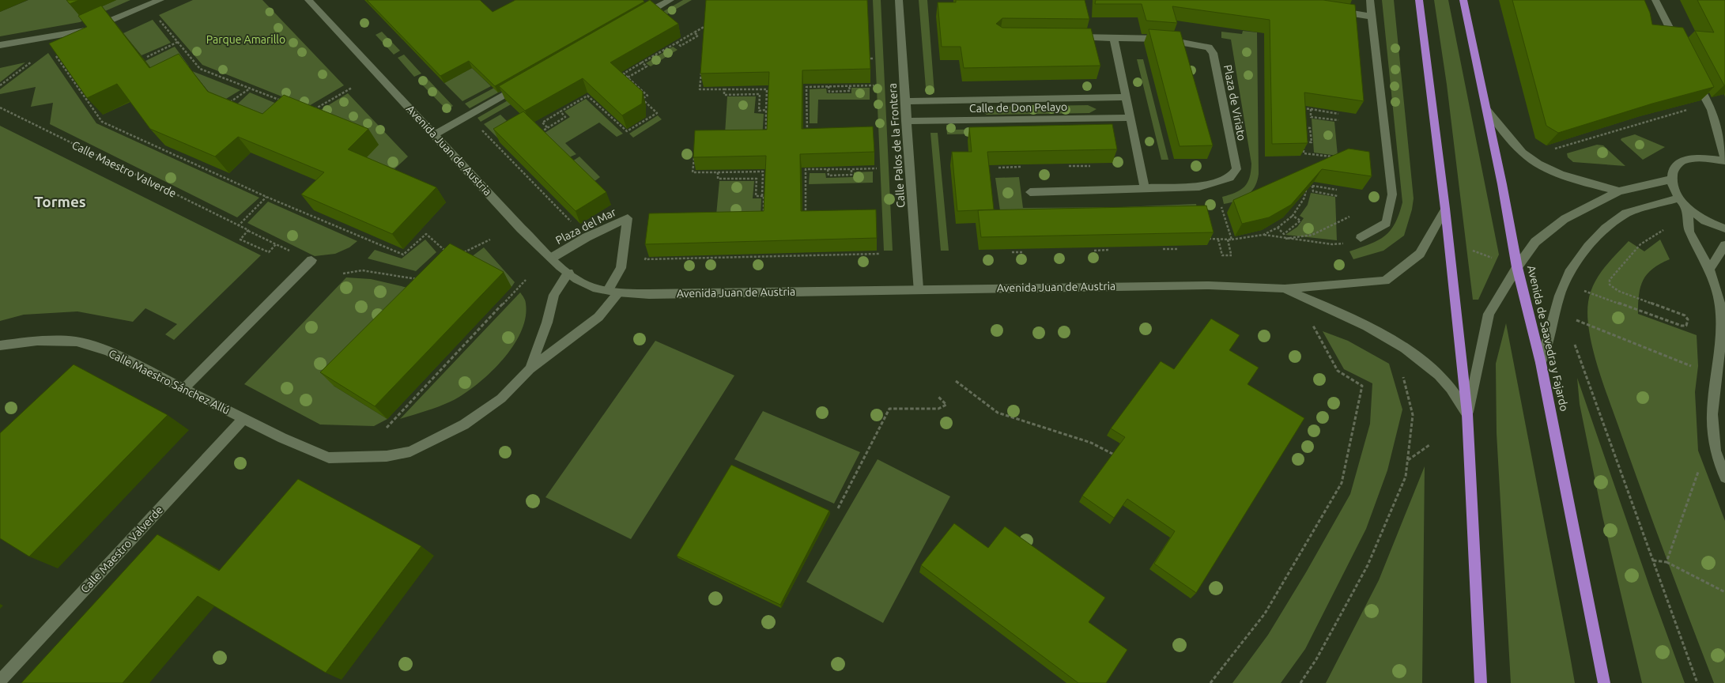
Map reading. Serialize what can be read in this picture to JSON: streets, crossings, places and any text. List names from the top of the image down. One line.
{"streets":{"highway":["Avenida de Saavedra y Fajardo"],"street":["Plaza de Viriato","Calle de Don Pelayo","Calle Palos de la Frontera","Avenida Juan de Austria","Calle Maestro Valverde","Plaza del Mar","Calle Maestro Sánchez Allú"]},"crossings":[["Calle de Don Pelayo","Calle Palos de la Frontera"],["Calle Palos de la Frontera","Avenida Juan de Austria"],["Avenida Juan de Austria","Plaza del Mar"],["Avenida Juan de Austria","Calle Maestro Sánchez Allú"],["Calle Maestro Valverde","Calle Maestro Sánchez Allú"]],"districts":["Tormes"],"parks":["Parque Amarillo"]}
